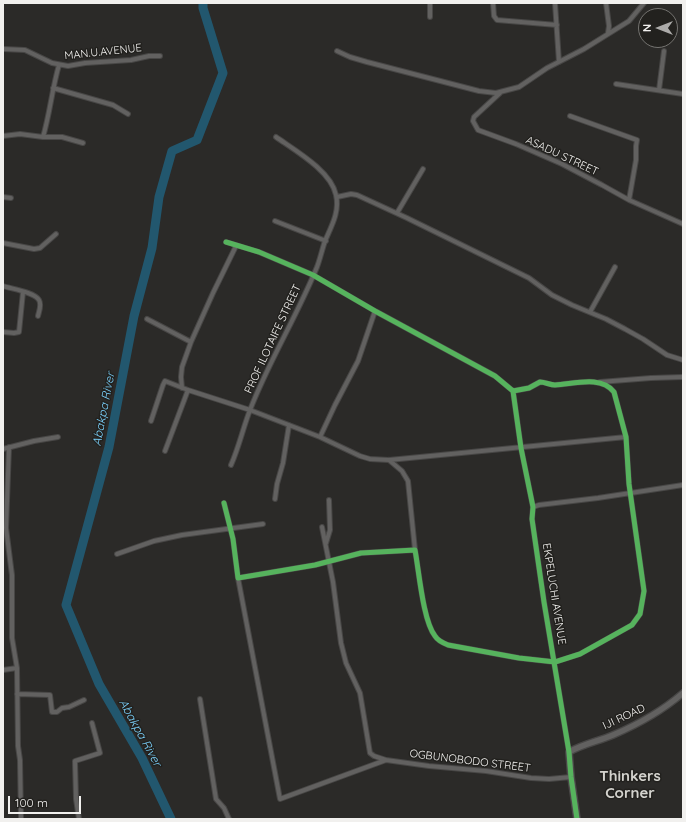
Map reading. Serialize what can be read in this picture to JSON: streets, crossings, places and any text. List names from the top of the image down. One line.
{"streets":{"street":["MAN.U.AVENUE","ASADU STREET","PROF ILOTAIFE STREET","EKPELUCHI AVENUE","IJI ROAD","OGBUNOBODO STREET"]},"crossings":[["EKPELUCHI AVENUE","IJI ROAD"],["EKPELUCHI AVENUE","OGBUNOBODO STREET"]],"districts":["Thinkers Corner"],"water":["Abakpa River"],"scale_bar":"100 m","north":"left"}
